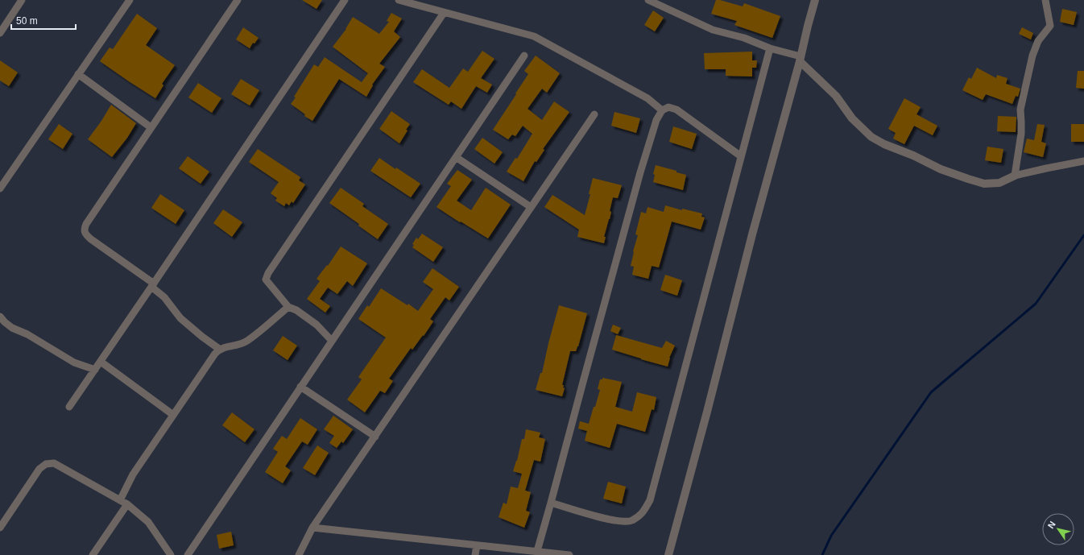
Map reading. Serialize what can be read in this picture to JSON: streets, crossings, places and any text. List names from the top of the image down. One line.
{"scale_bar":"50 m","north":"top left"}
